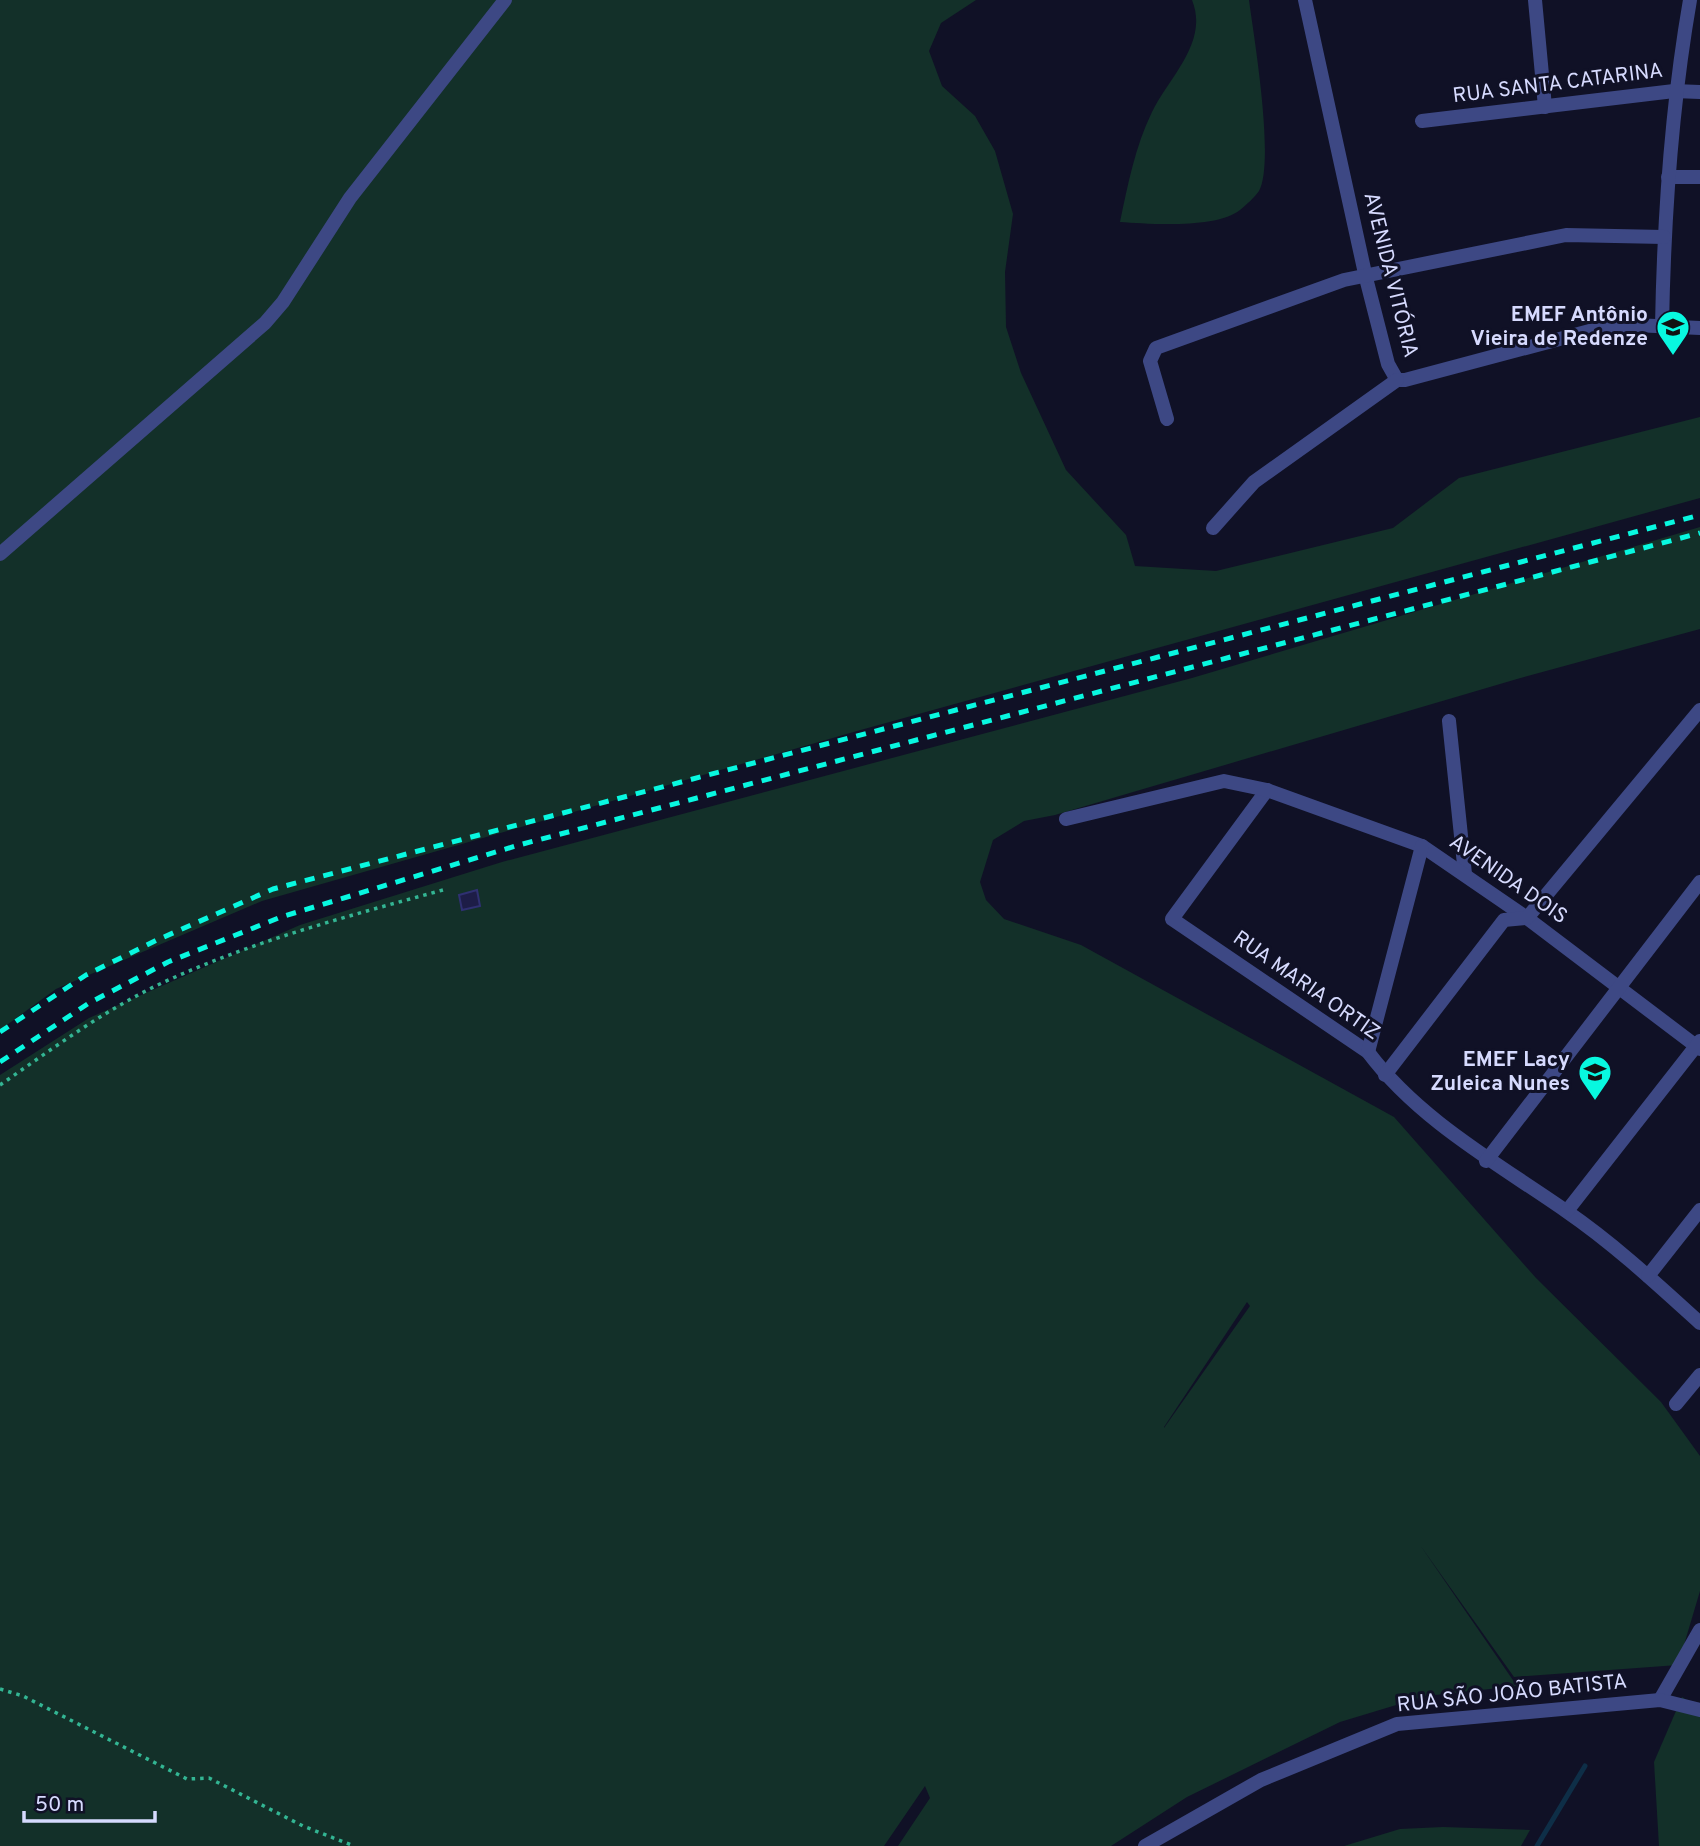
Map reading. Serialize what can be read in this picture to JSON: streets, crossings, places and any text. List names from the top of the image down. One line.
{"streets":{"street":["RUA SANTA CATARINA","AVENIDA VITÓRIA","AVENIDA DOIS","RUA MARIA ORTIZ","RUA SÃO JOÃO BATISTA"]},"crossings":[["AVENIDA DOIS","RUA MARIA ORTIZ"]],"places":{"school or university":["EMEF Antônio Vieira de Redenze","EMEF Lacy Zuleica Nunes"]},"scale_bar":"50 m"}
